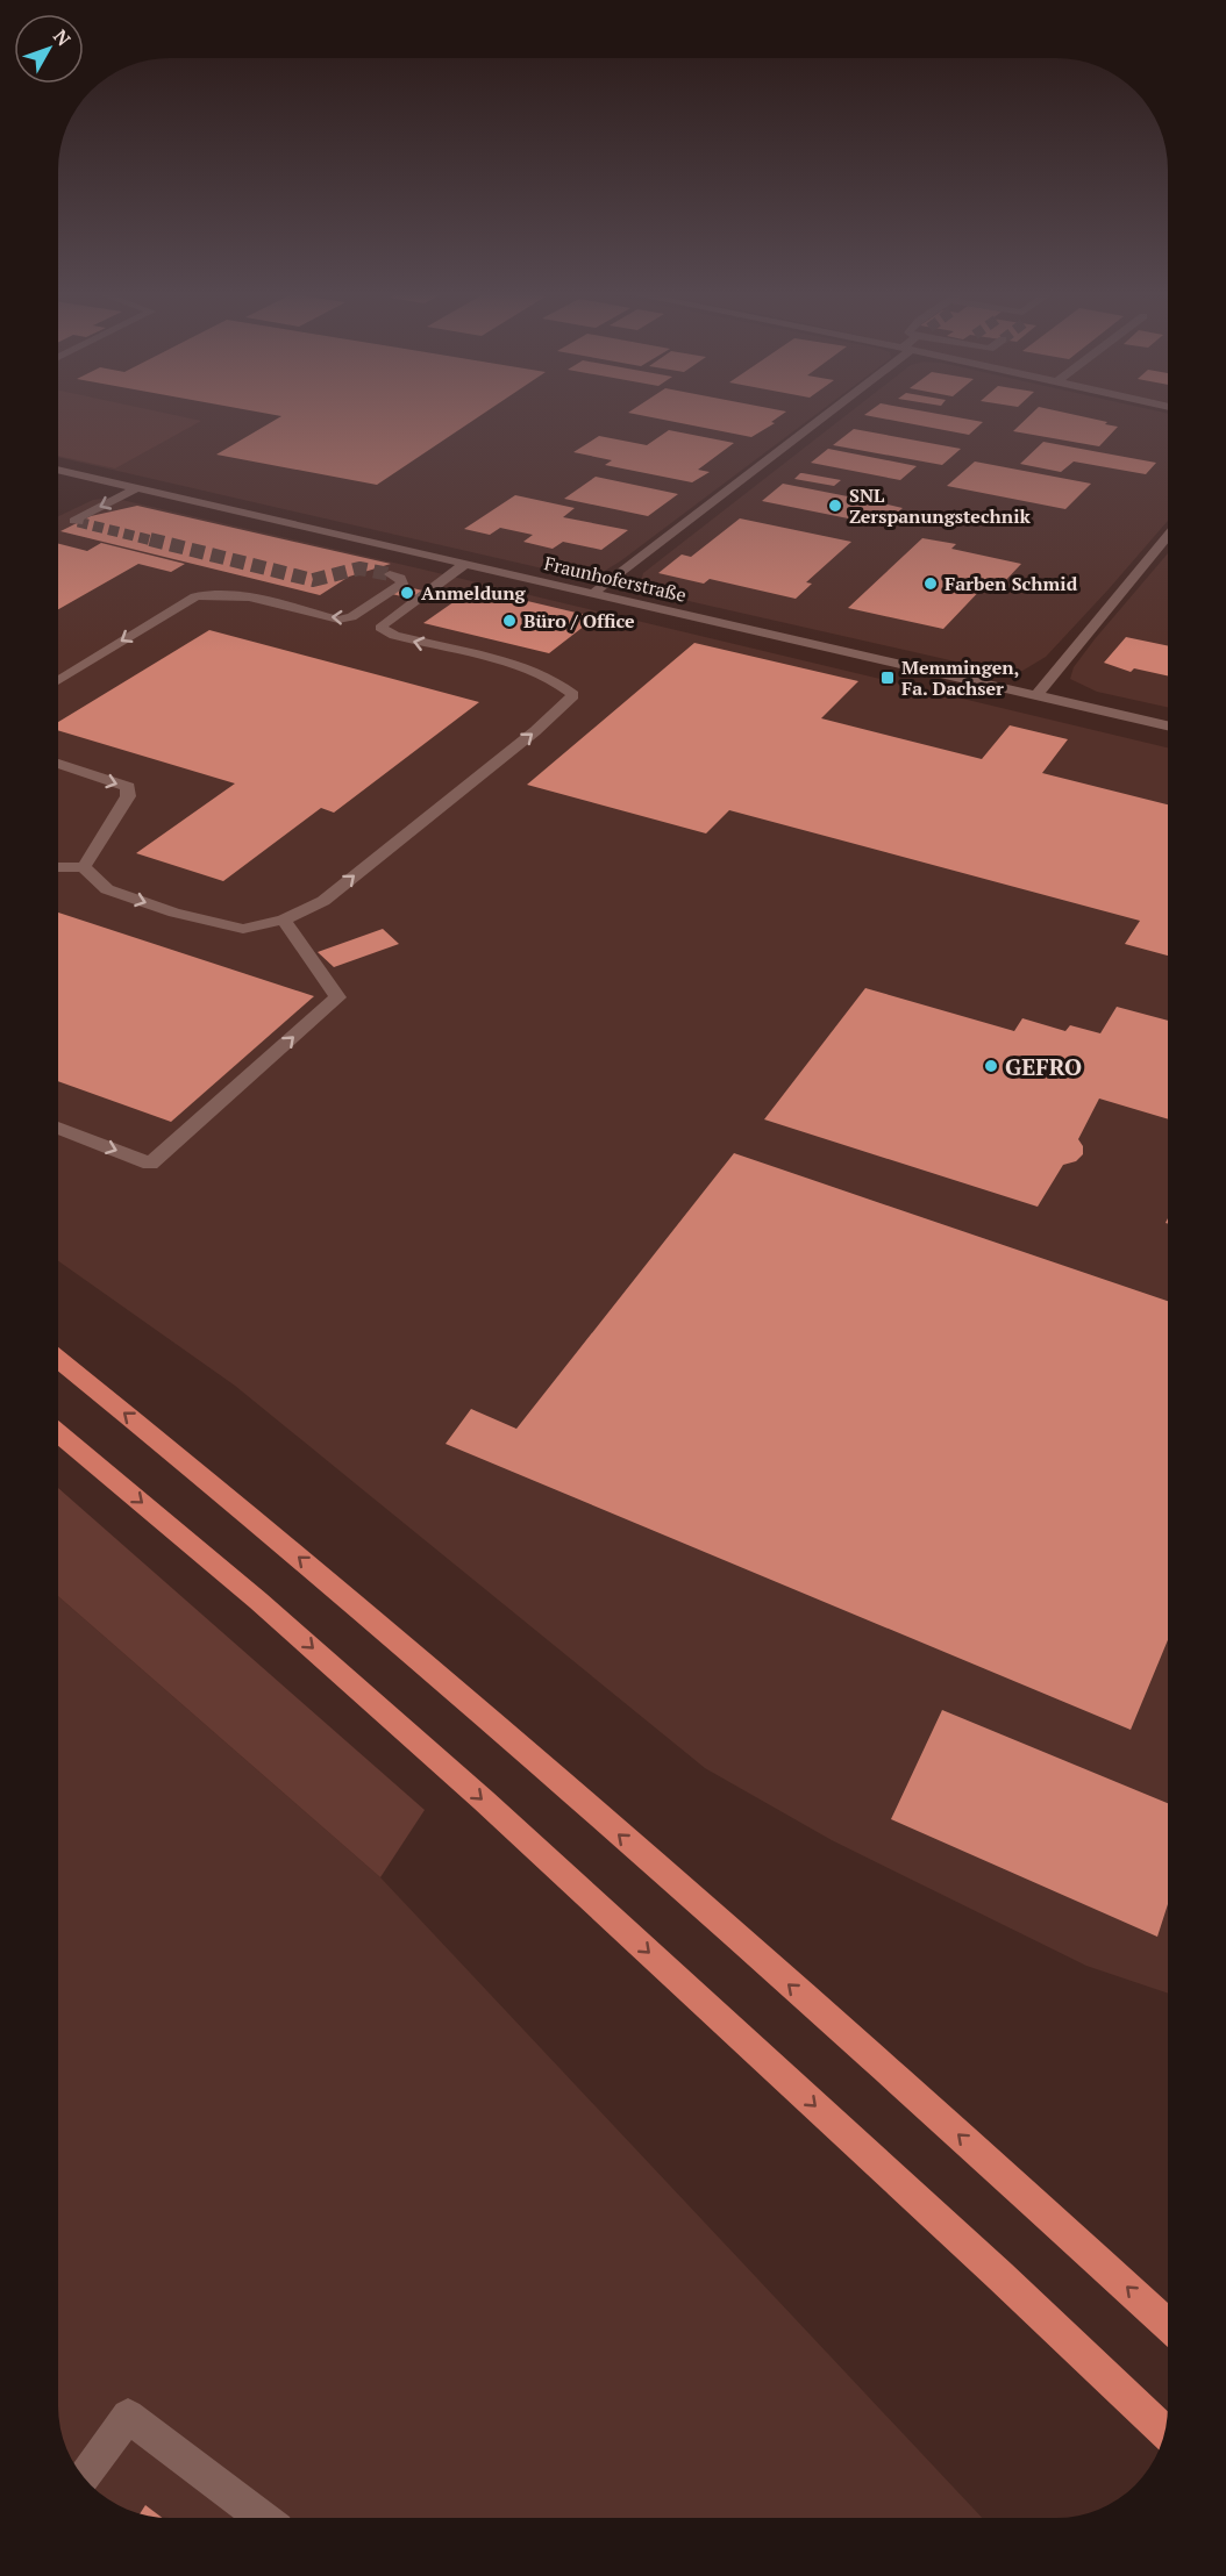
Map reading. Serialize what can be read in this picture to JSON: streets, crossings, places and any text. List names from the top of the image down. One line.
{"streets":{"street":["Fraunhoferstraße"]},"places":{"other":["SNL Zerspanungstechnik","Farben Schmid","Anmeldung","Büro / Office","GEFRO"],"transit":["Memmingen, Fa. Dachser"]},"north":"top right"}
